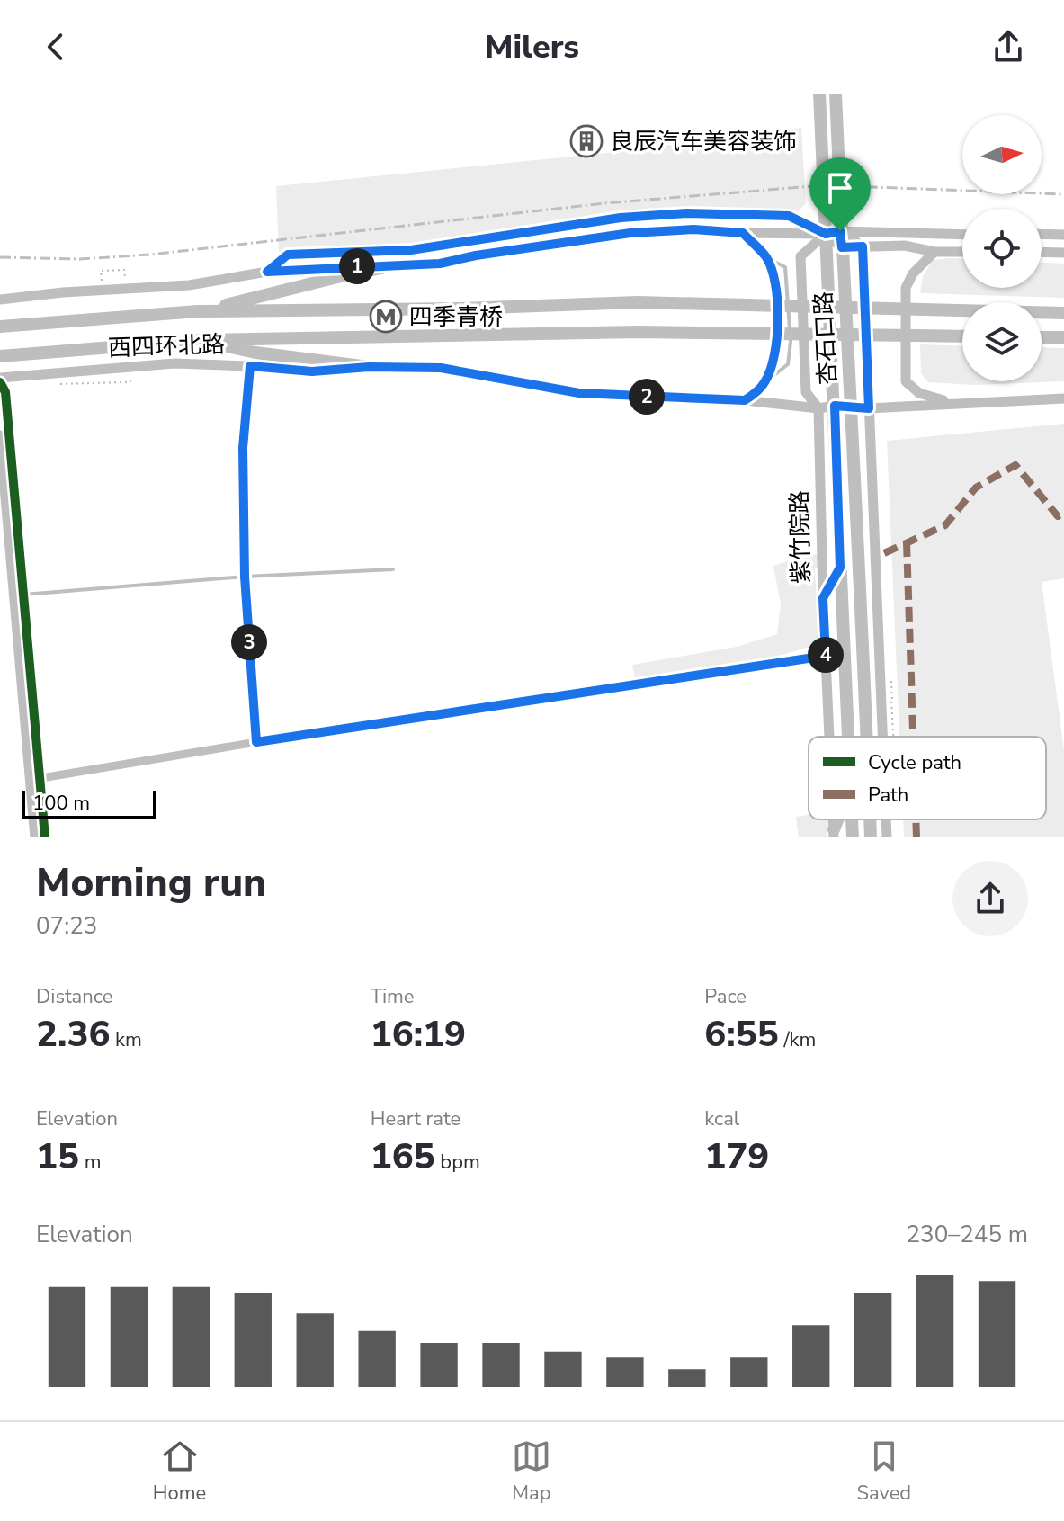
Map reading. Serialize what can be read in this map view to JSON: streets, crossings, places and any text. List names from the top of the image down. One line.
{"streets":{"main road":["杏石口路","西四环北路","紫竹院路"]},"crossings":[["杏石口路","西四环北路"],["杏石口路","紫竹院路"],["西四环北路","紫竹院路"]],"places":{"building":["良辰汽车美容装饰"],"metro station":["四季青桥"]},"legend":["Cycle path","Path"],"scale_bar":"100 m","north":"right","page":{"header":"Milers","pins":["1","2","3","4"],"scale":"100 m","heading":["Morning run","07:23"],"stats":[["Distance","2.36 km"],["Time","16:19"],["Pace","6:55 /km"],["Elevation","15 m"],["Heart rate","165 bpm"],["kcal","179"]],"chart":["Elevation","230–245 m"],"tabs":["Home","Map","Saved"]}}
